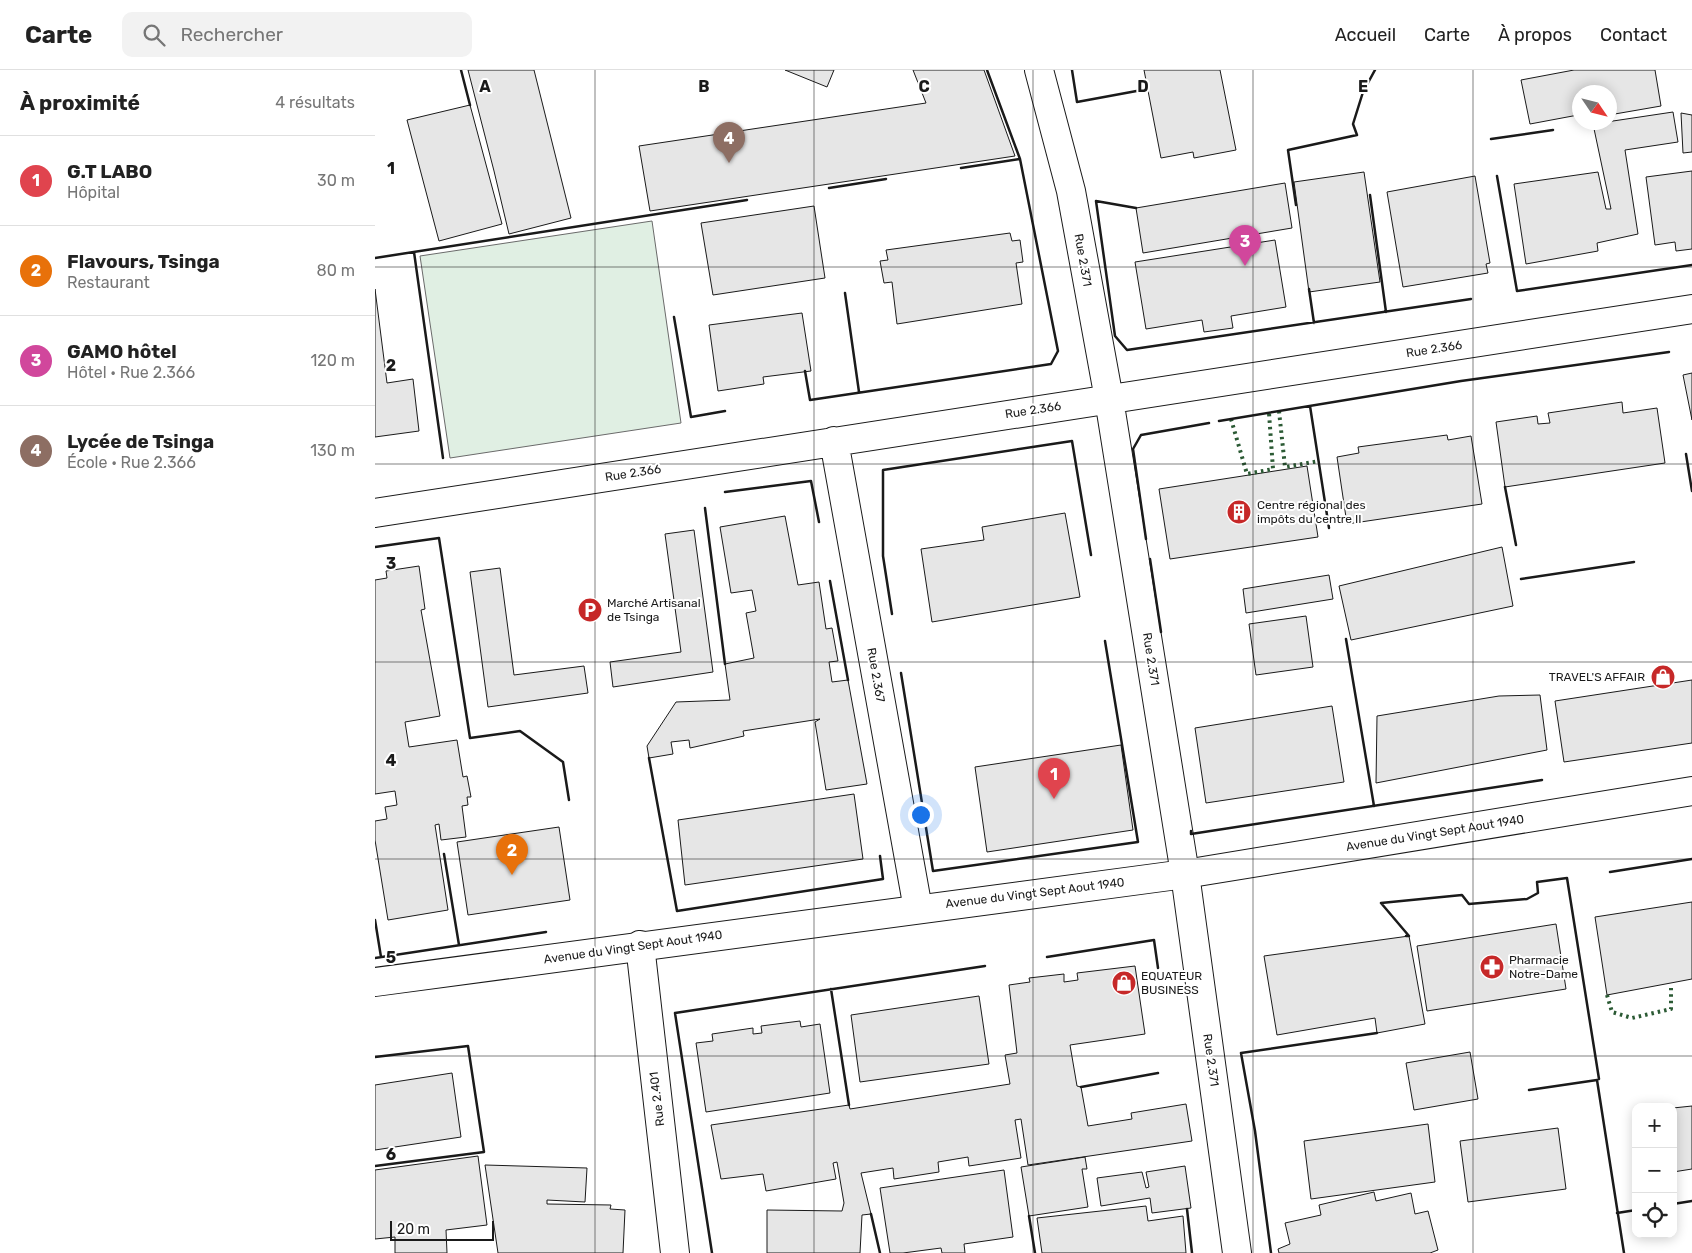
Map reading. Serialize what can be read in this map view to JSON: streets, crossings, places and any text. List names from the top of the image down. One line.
{"streets":{"street":["Rue 2.371","Rue 2.366","Rue 2.367","Avenue du Vingt Sept Aout 1940","Rue 2.401"]},"crossings":[["Rue 2.371","Rue 2.366"],["Rue 2.371","Avenue du Vingt Sept Aout 1940"],["Rue 2.366","Rue 2.367"],["Rue 2.367","Avenue du Vingt Sept Aout 1940"],["Avenue du Vingt Sept Aout 1940","Rue 2.401"]],"places":{"building":["Centre régional des impôts du centre II"],"parking":["Marché Artisanal de Tsinga"],"shop":["TRAVEL'S AFFAIR","EQUATEUR BUSINESS"],"pharmacy":["Pharmacie Notre-Dame"]},"scale_bar":"20 m","north":"bottom right","page":{"header":"Carte","search":"Rechercher","nav":["Accueil","Carte","À propos","Contact"],"heading":["À proximité","4 résultats"],"pins":["4","3","1","2"],"list":[{"mark":"1","name":"G.T LABO","note":"Hôpital","value":"30 m"},{"mark":"2","name":"Flavours, Tsinga","note":"Restaurant","value":"80 m"},{"mark":"3","name":"GAMO hôtel","note":"Hôtel · Rue 2.366","value":"120 m"},{"mark":"4","name":"Lycée de Tsinga","note":"École · Rue 2.366","value":"130 m"}],"map_buttons":["+","−"],"scale":"20 m"},"grid":{"columns":["A","B","C","D","E"],"rows":["1","2","3","4","5","6"]}}
